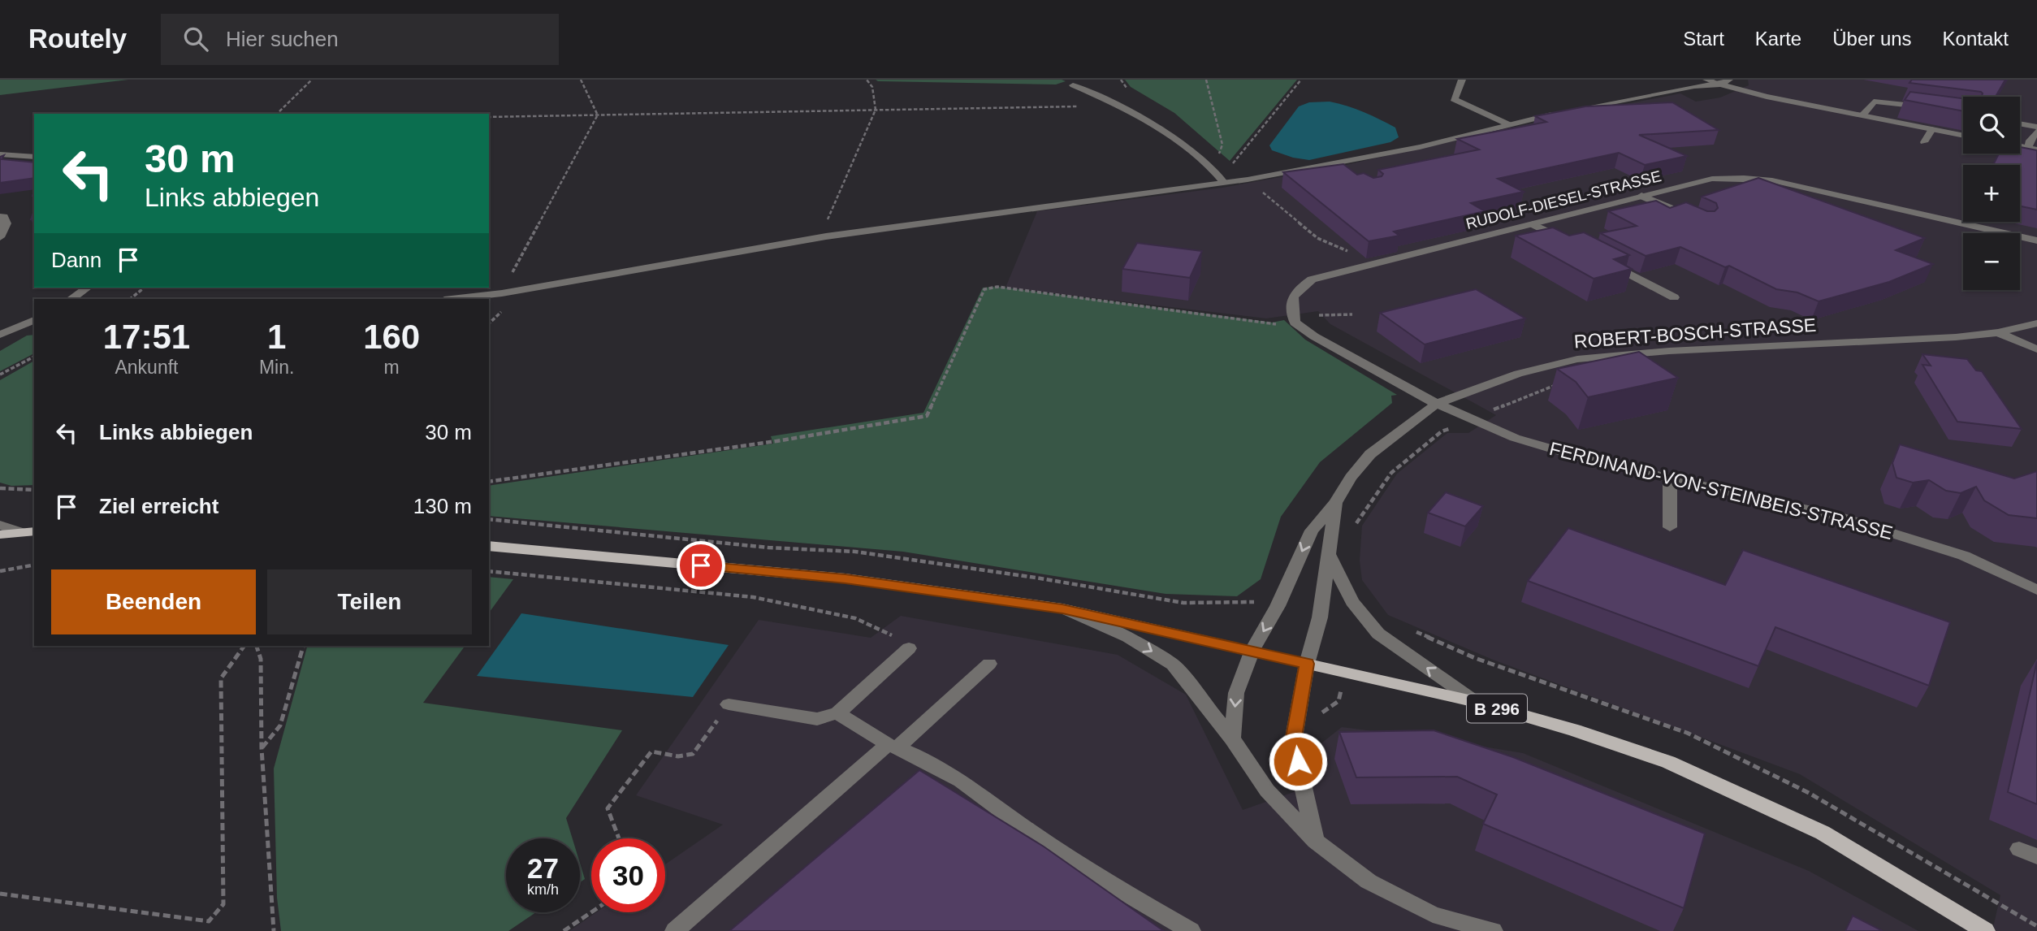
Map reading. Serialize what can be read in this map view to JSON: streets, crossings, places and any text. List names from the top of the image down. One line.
{"streets":{"main road":["B 296"],"street":["RUDOLF-DIESEL-STRASSE","ROBERT-BOSCH-STRASSE","FERDINAND-VON-STEINBEIS-STRASSE"]},"crossings":[["ROBERT-BOSCH-STRASSE","FERDINAND-VON-STEINBEIS-STRASSE"],["ROBERT-BOSCH-STRASSE","B 296"]],"page":{"header":"Routely","search":"Hier suchen","nav":["Start","Karte","Über uns","Kontakt"],"map_buttons":["+","−"],"turn":["30 m","Links abbiegen"],"then":"Dann","eta":["17:51","Ankunft","1","Min.","160","m"],"list":[{"name":"Links abbiegen","value":"30 m"},{"name":"Ziel erreicht","value":"130 m"}],"buttons":["Beenden","Teilen"],"speed":"27 km/h","limit":"30"}}
